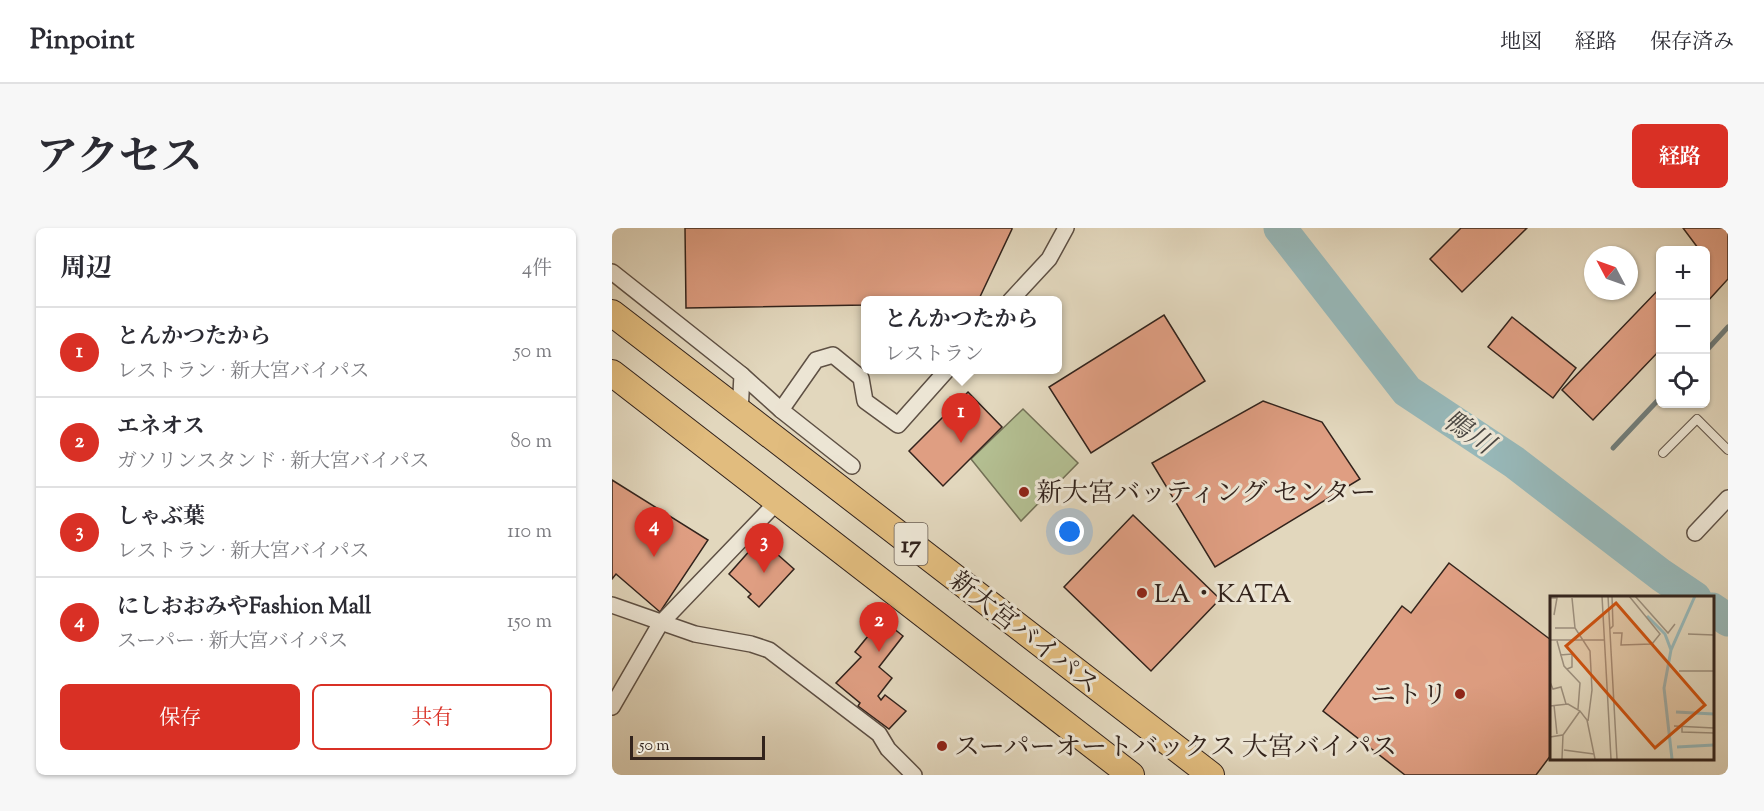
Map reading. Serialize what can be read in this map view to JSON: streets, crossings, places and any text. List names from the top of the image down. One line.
{"streets":{"highway":["17","新大宮バイパス"]},"water":["鴨川"],"places":["新大宮バッティング センター","LA・KATA","ニトリ","スーパーオートバックス 大宮バイパス"],"scale_bar":"50 m","north":"top left","page":{"header":"Pinpoint","nav":["地図","経路","保存済み"],"title":"アクセス","buttons":["経路",["保存","共有"]],"heading":["周辺","4件"],"map_buttons":["+","−"],"popup":["とんかつたから","レストラン"],"list":[{"mark":"1","name":"とんかつたから","note":"レストラン · 新大宮バイパス","value":"50 m"},{"mark":"2","name":"エネオス","note":"ガソリンスタンド · 新大宮バイパス","value":"80 m"},{"mark":"3","name":"しゃぶ葉","note":"レストラン · 新大宮バイパス","value":"110 m"},{"mark":"4","name":"にしおおみやFashion Mall","note":"スーパー · 新大宮バイパス","value":"150 m"}],"pins":["1","4","3","2"],"scale":"50 m"}}
